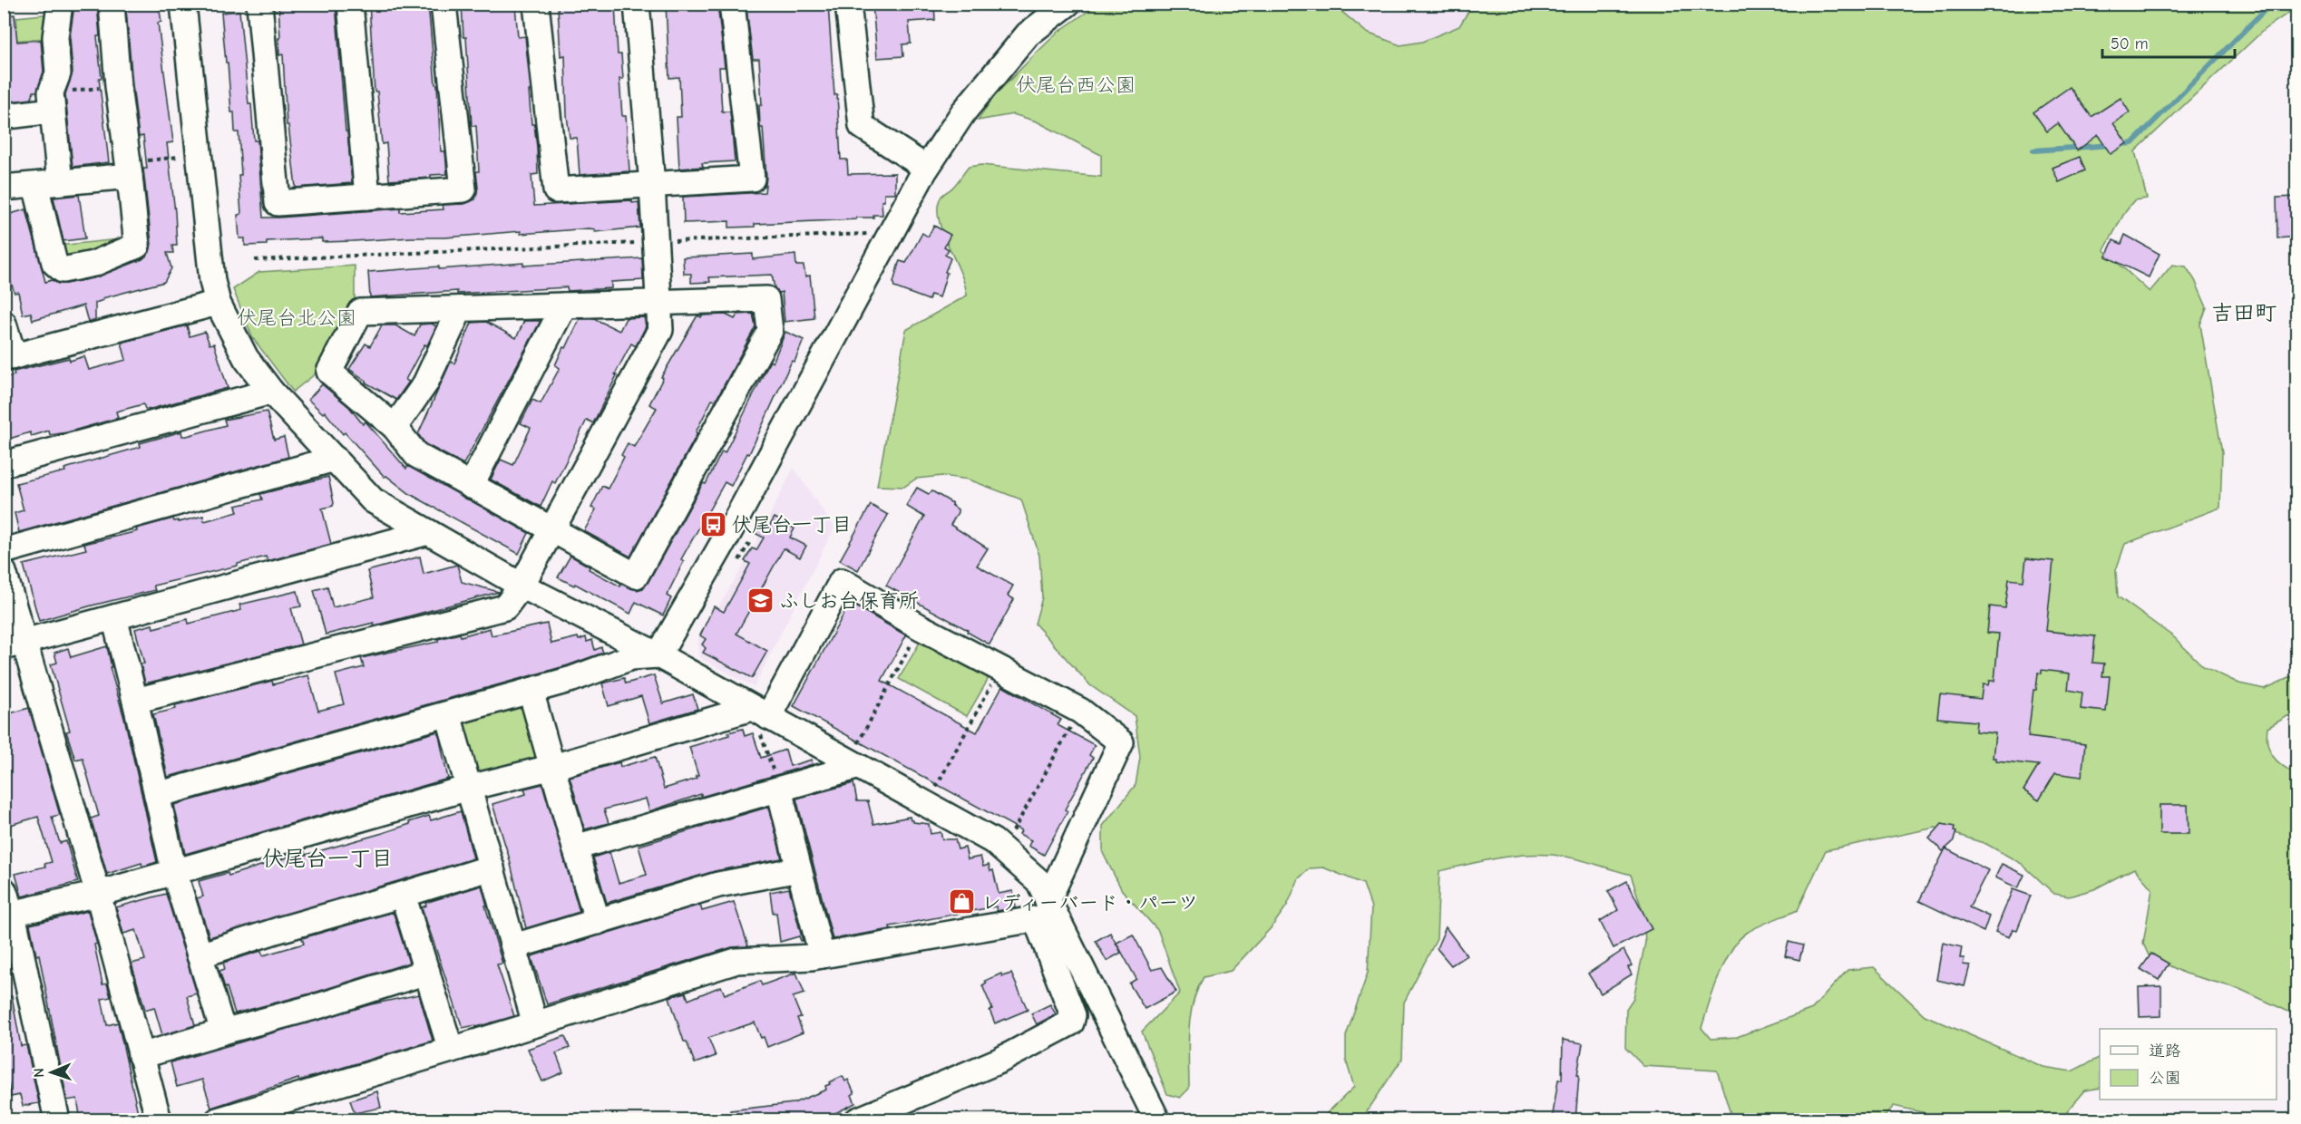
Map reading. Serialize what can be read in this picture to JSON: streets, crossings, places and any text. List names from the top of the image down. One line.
{"districts":["吉田町","伏尾台一丁目"],"parks":["伏尾台⻄公園","伏尾台北公園"],"places":{"bus stop":["伏尾台一丁目"],"school or university":["ふしお台保育所"],"shop":["レディーバード・パーツ"]},"legend":["道路","公園"],"scale_bar":"50 m","north":"left"}
